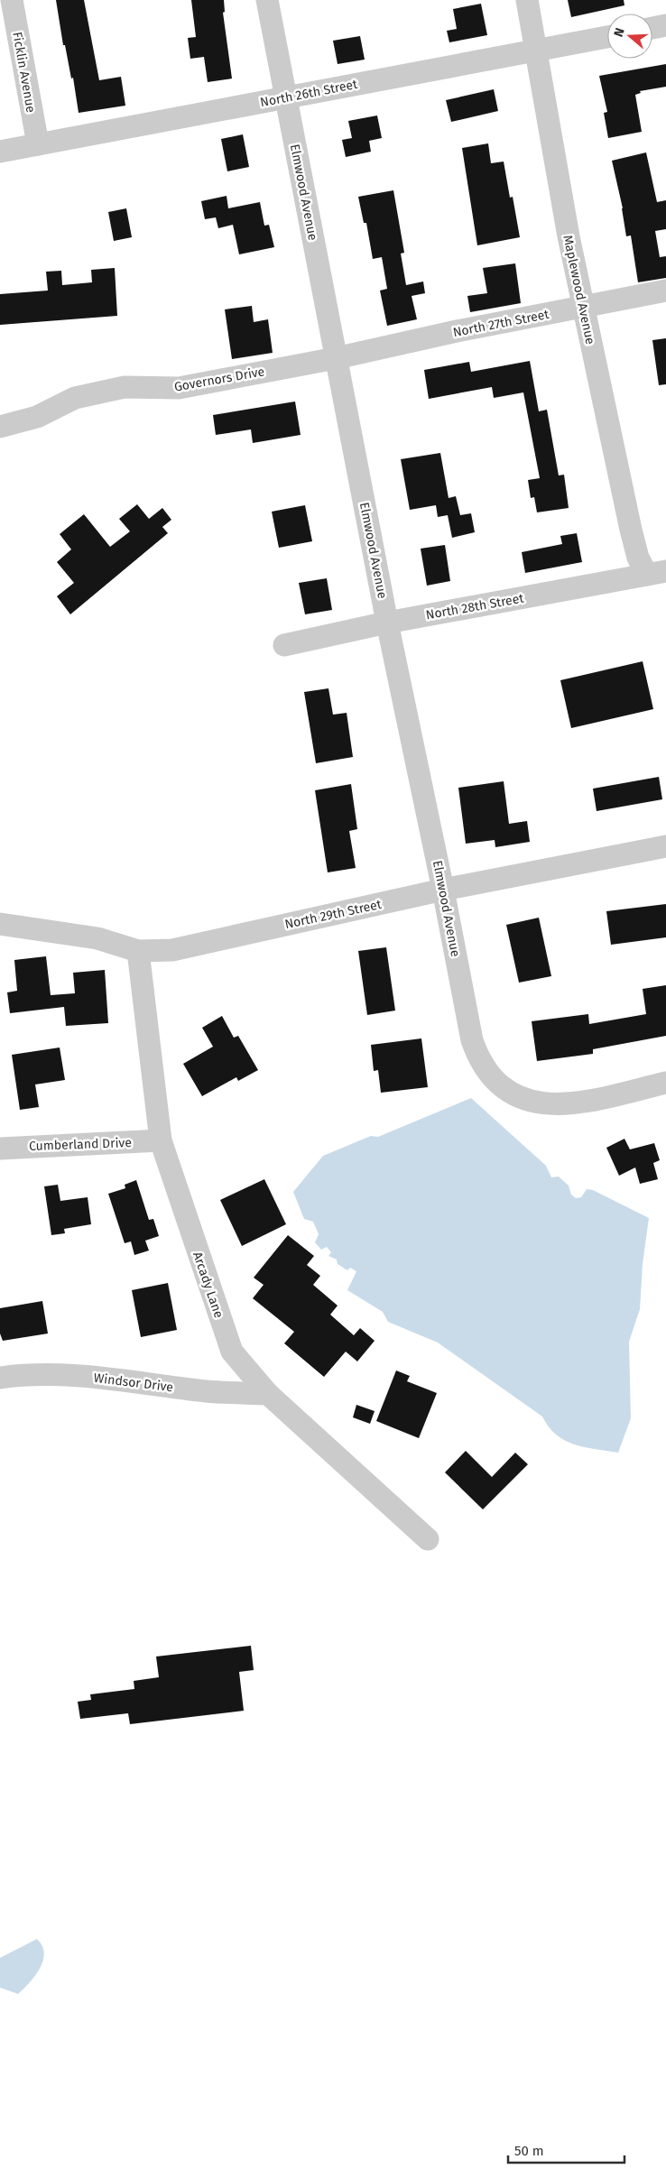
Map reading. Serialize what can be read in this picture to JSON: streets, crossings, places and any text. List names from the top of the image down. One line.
{"streets":{"street":["Ficklin Avenue","North 26th Street","Elmwood Avenue","Maplewood Avenue","North 27th Street","Governors Drive","North 28th Street","North 29th Street","Cumberland Drive","Arcady Lane","Windsor Drive"]},"crossings":[["Ficklin Avenue","North 26th Street"],["North 26th Street","Elmwood Avenue"],["North 26th Street","Maplewood Avenue"],["Elmwood Avenue","North 27th Street"],["Elmwood Avenue","Governors Drive"],["Elmwood Avenue","North 28th Street"],["Elmwood Avenue","North 29th Street"],["Maplewood Avenue","North 27th Street"],["Maplewood Avenue","North 28th Street"],["North 27th Street","Governors Drive"],["North 29th Street","Arcady Lane"],["Cumberland Drive","Arcady Lane"],["Arcady Lane","Windsor Drive"]],"scale_bar":"50 m","north":"left"}
